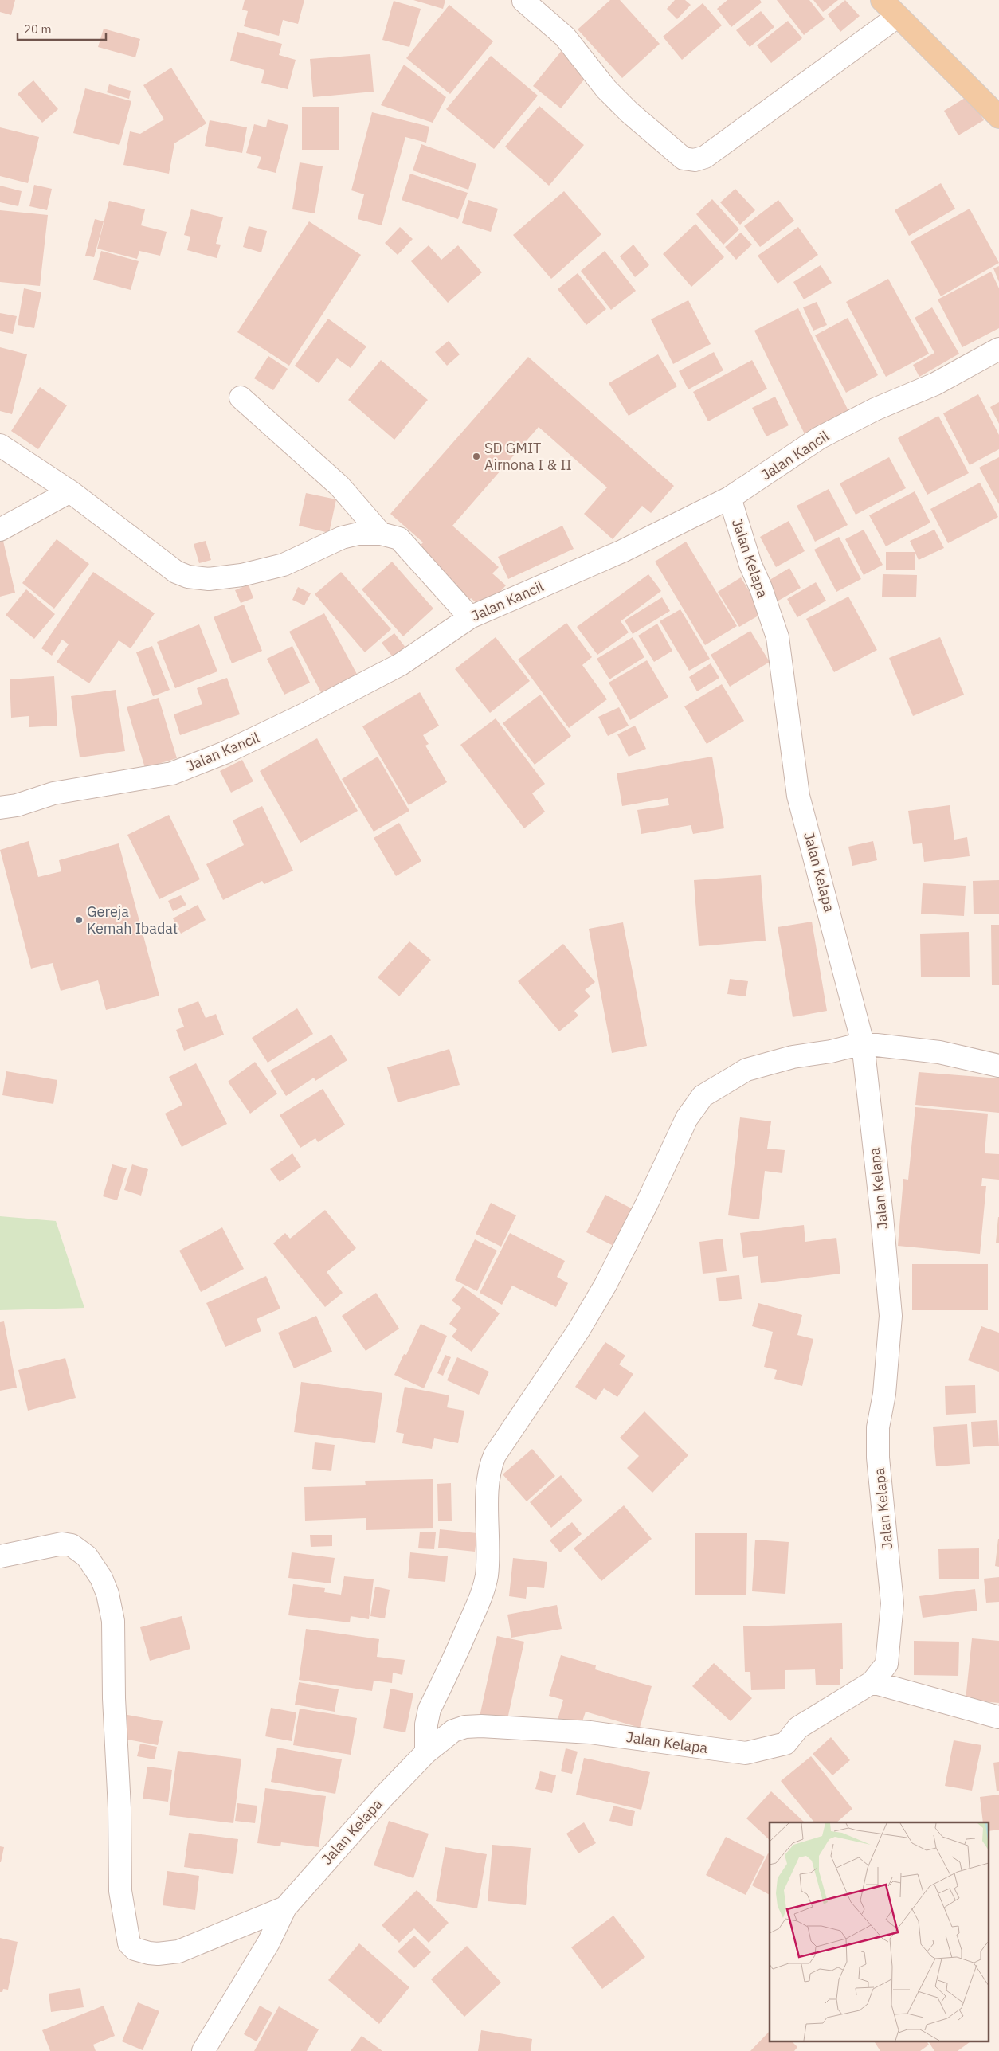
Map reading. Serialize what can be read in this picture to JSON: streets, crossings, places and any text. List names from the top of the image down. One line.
{"streets":{"street":["Jalan Kancil","Jalan Kelapa"]},"crossings":[["Jalan Kancil","Jalan Kelapa"]],"places":["SD GMIT Airnona I & II","Gereja Kemah Ibadat"],"scale_bar":"20 m"}
